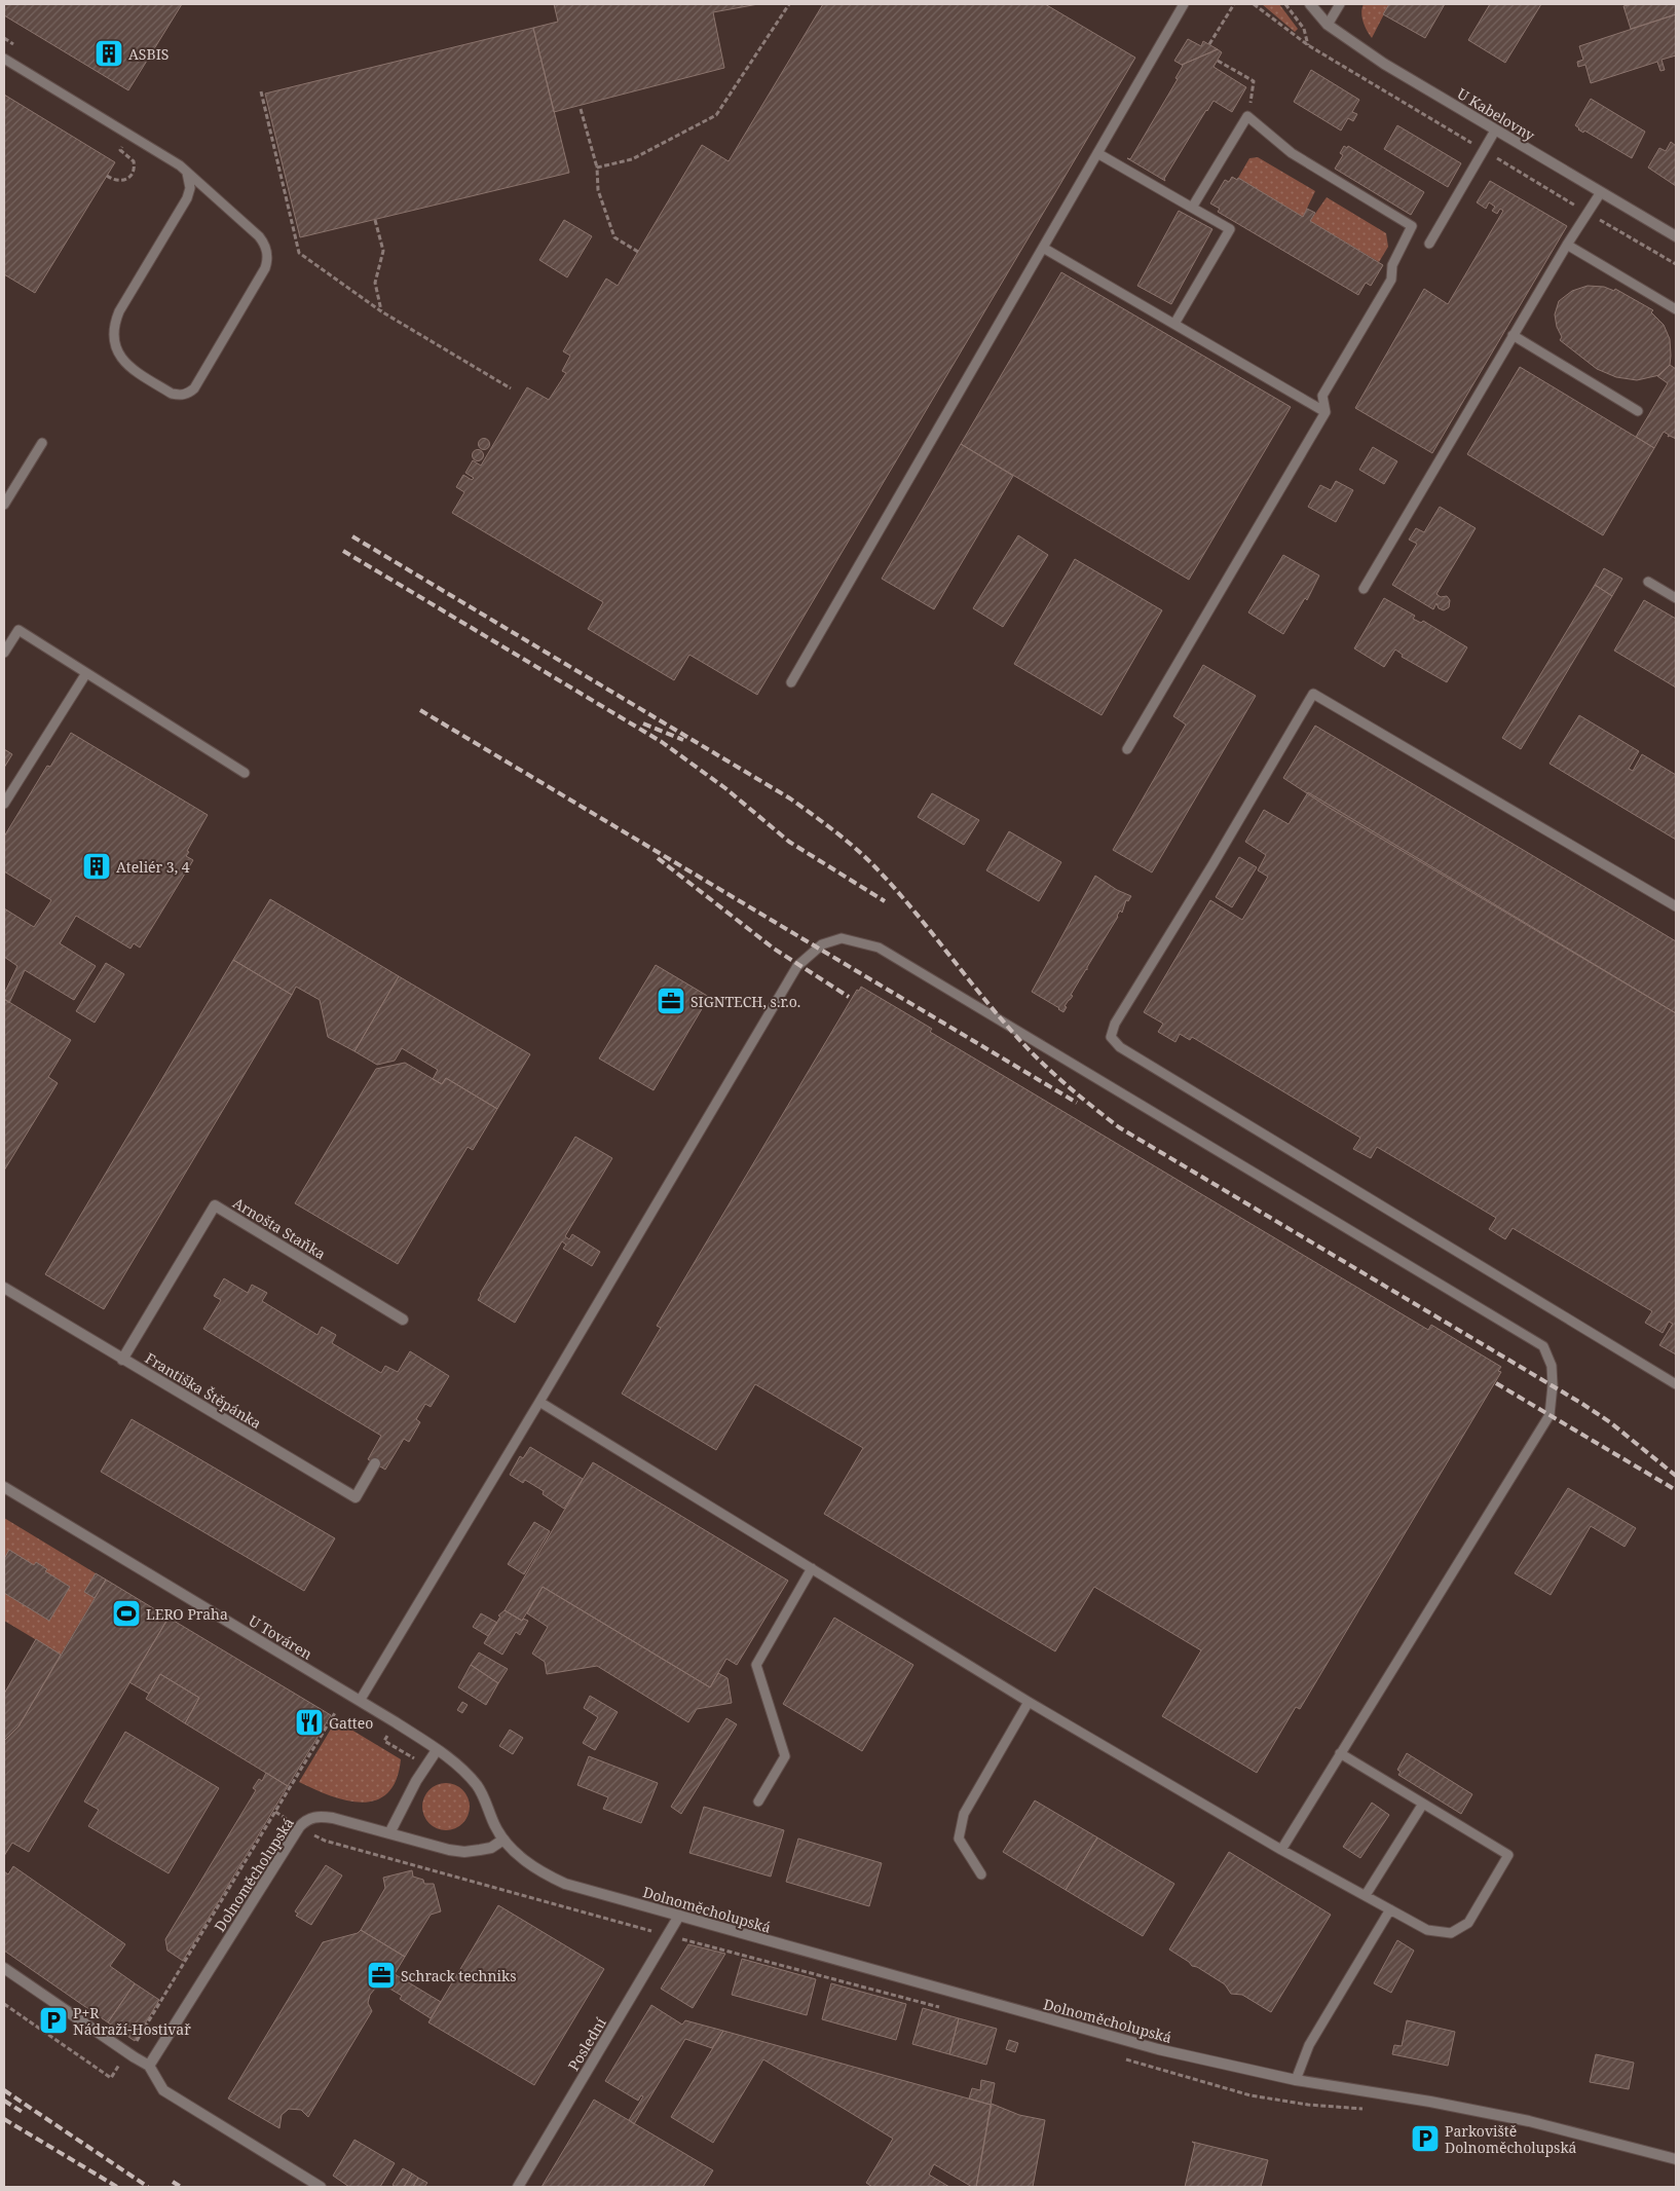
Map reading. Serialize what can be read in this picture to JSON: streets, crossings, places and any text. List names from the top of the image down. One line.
{"streets":{"street":["U Kabelovny","Arnošta Staňka","Františka Štěpánka","U Továren","Dolnoměcholupská","Poslední"]},"crossings":[["Arnošta Staňka","Františka Štěpánka"],["U Továren","Dolnoměcholupská"],["Dolnoměcholupská","Poslední"]],"places":{"building":["ASBIS","Ateliér 3, 4"],"office":["SIGNTECH, s.r.o.","Schrack techniks"],"sports":["LERO Praha"],"restaurant":["Gatteo"],"parking":["P+R Nádraží-Hostivař","Parkoviště Dolnoměcholupská"]}}
